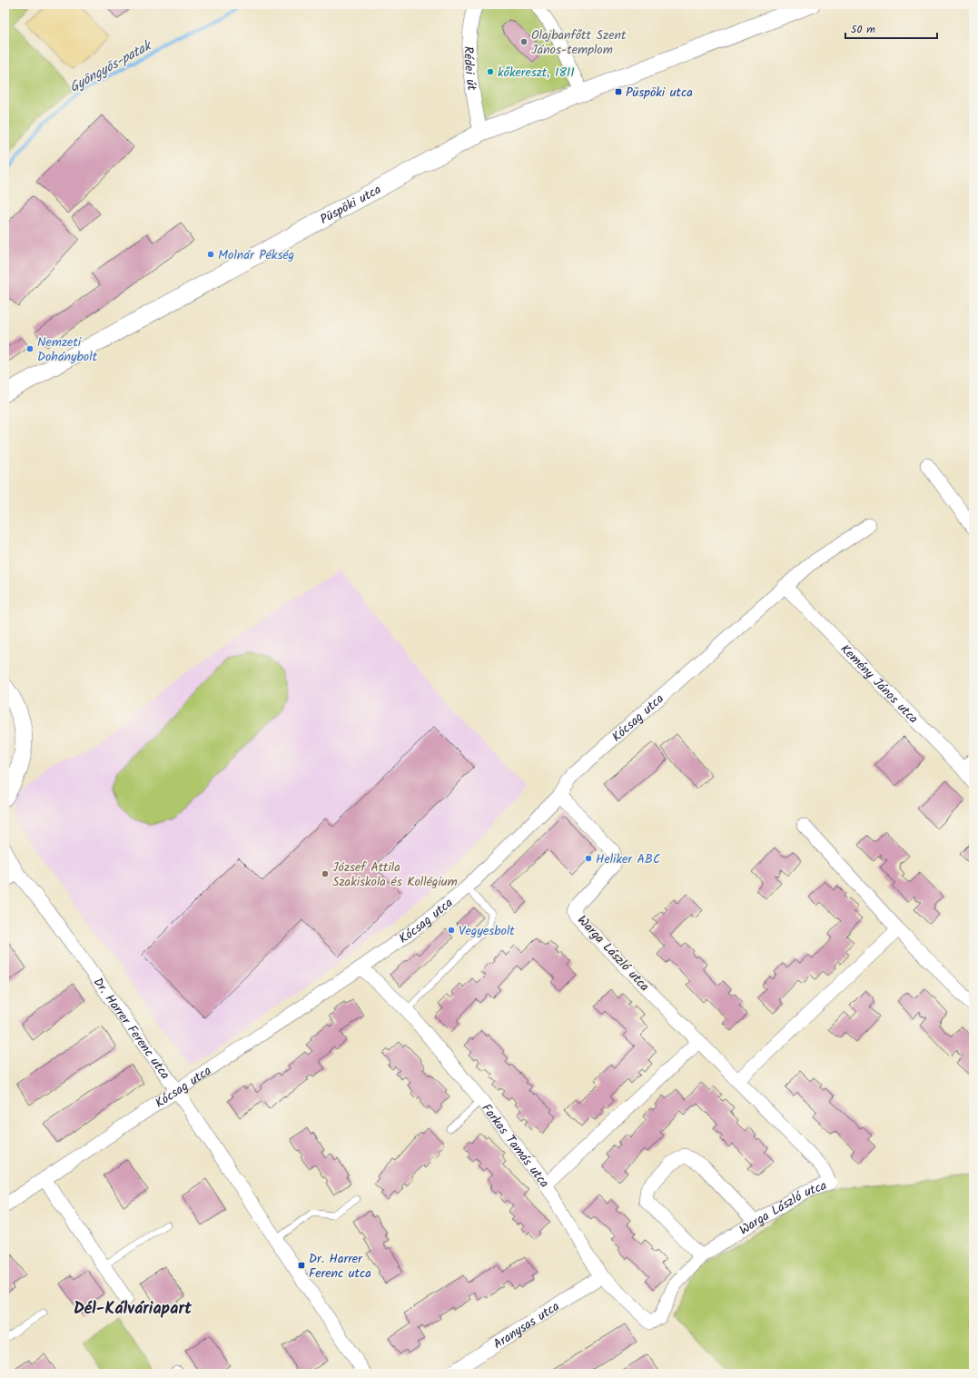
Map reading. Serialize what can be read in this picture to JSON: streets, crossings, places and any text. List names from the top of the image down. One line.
{"streets":{"street":["Rédei út","Püspöki utca","Kemény János utca","Kócsag utca","Warga László utca","Dr. Harrer Ferenc utca","Farkas Tamás utca","Aranysas utca"]},"crossings":[["Rédei út","Püspöki utca"],["Kemény János utca","Kócsag utca"],["Kócsag utca","Warga László utca"],["Kócsag utca","Dr. Harrer Ferenc utca"],["Kócsag utca","Farkas Tamás utca"],["Warga László utca","Farkas Tamás utca"],["Farkas Tamás utca","Aranysas utca"]],"districts":["Dél-Kálváriapart"],"water":["Gyöngyös-patak"],"places":{"other":["Olajbanfőtt Szent János-templom","kőkereszt, 1811","Molnár Pékség","Nemzeti Dohánybolt","Heliker ABC","József Attila Szakiskola és Kollégium","Vegyesbolt"],"transit":["Püspöki utca","Dr. Harrer Ferenc utca"]},"scale_bar":"50 m"}
